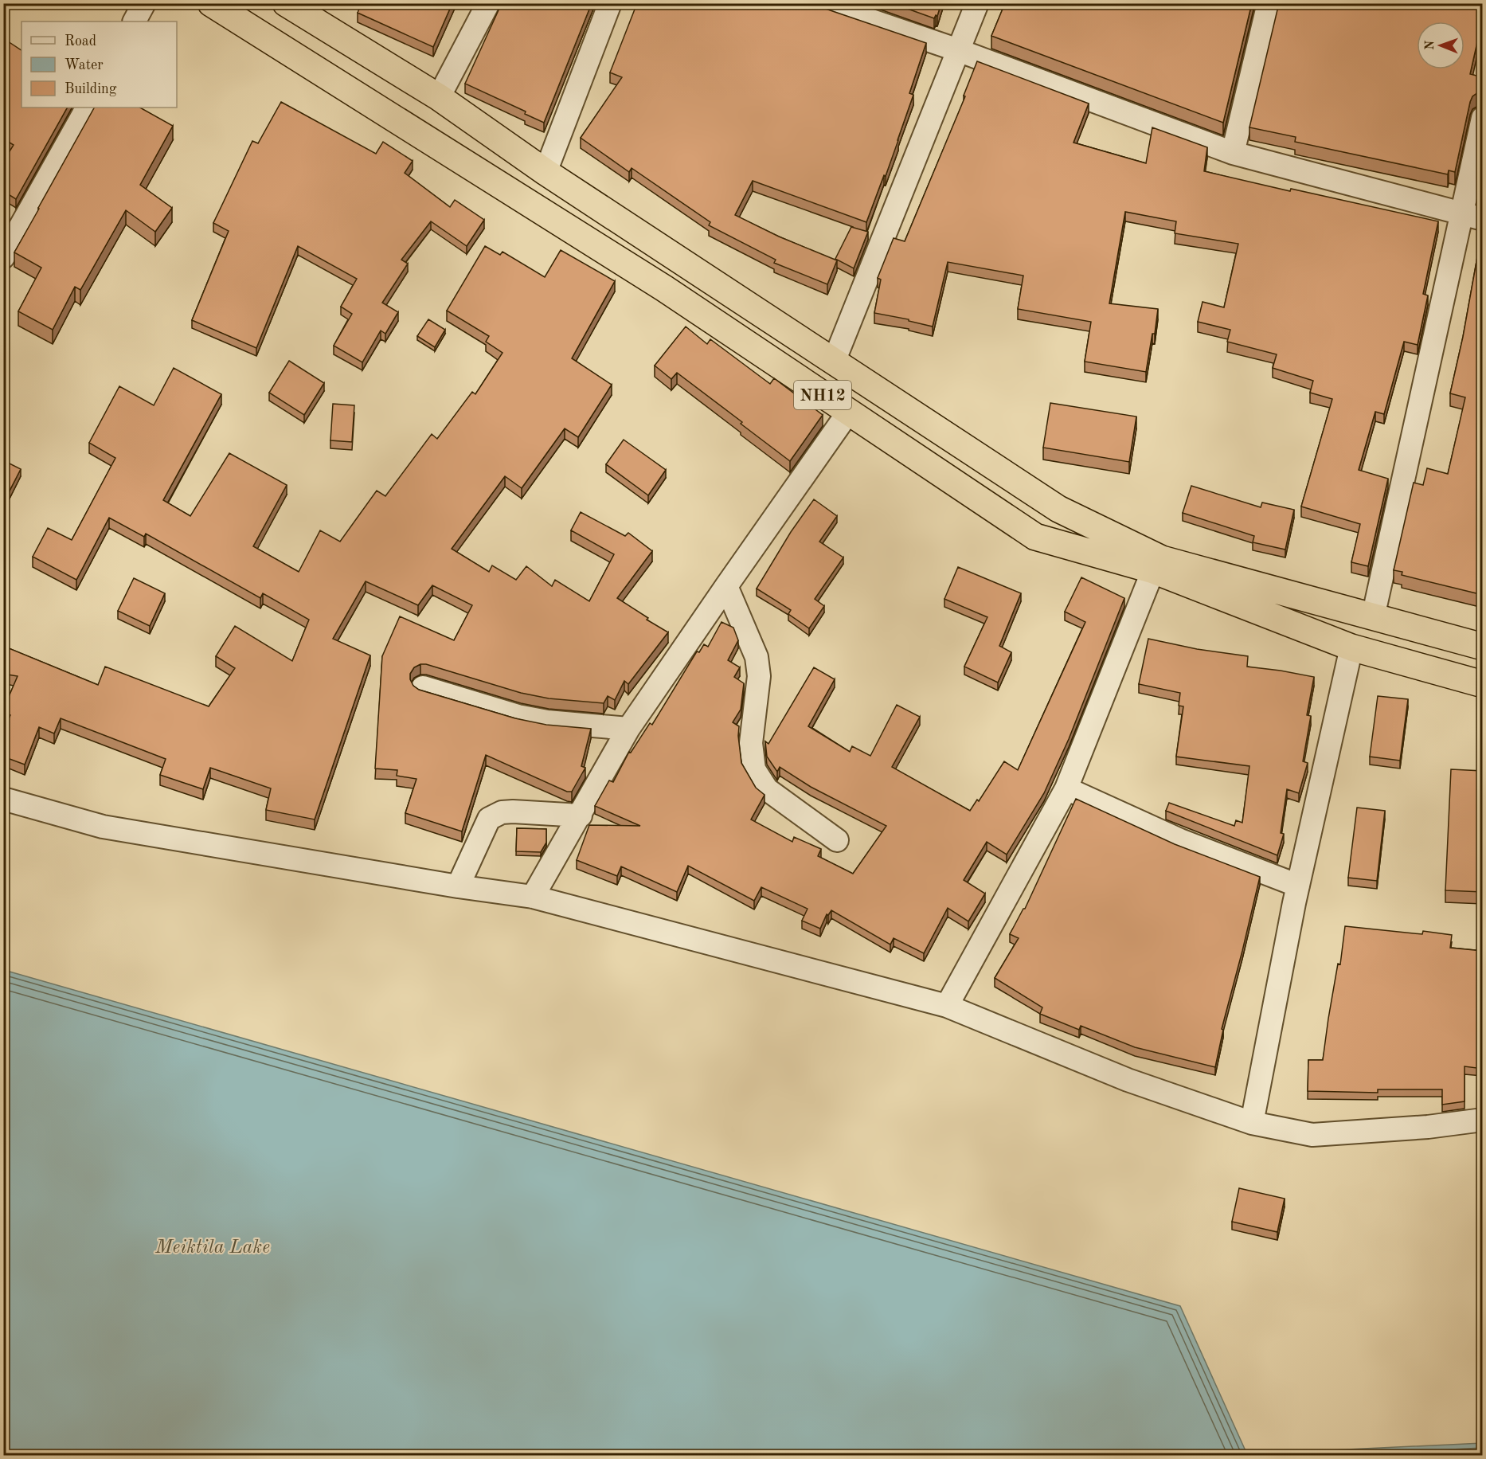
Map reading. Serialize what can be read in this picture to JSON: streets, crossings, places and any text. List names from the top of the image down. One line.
{"streets":{"highway":["NH12"]},"water":["Meiktila Lake"],"legend":["Road","Water","Building"],"north":"left"}
